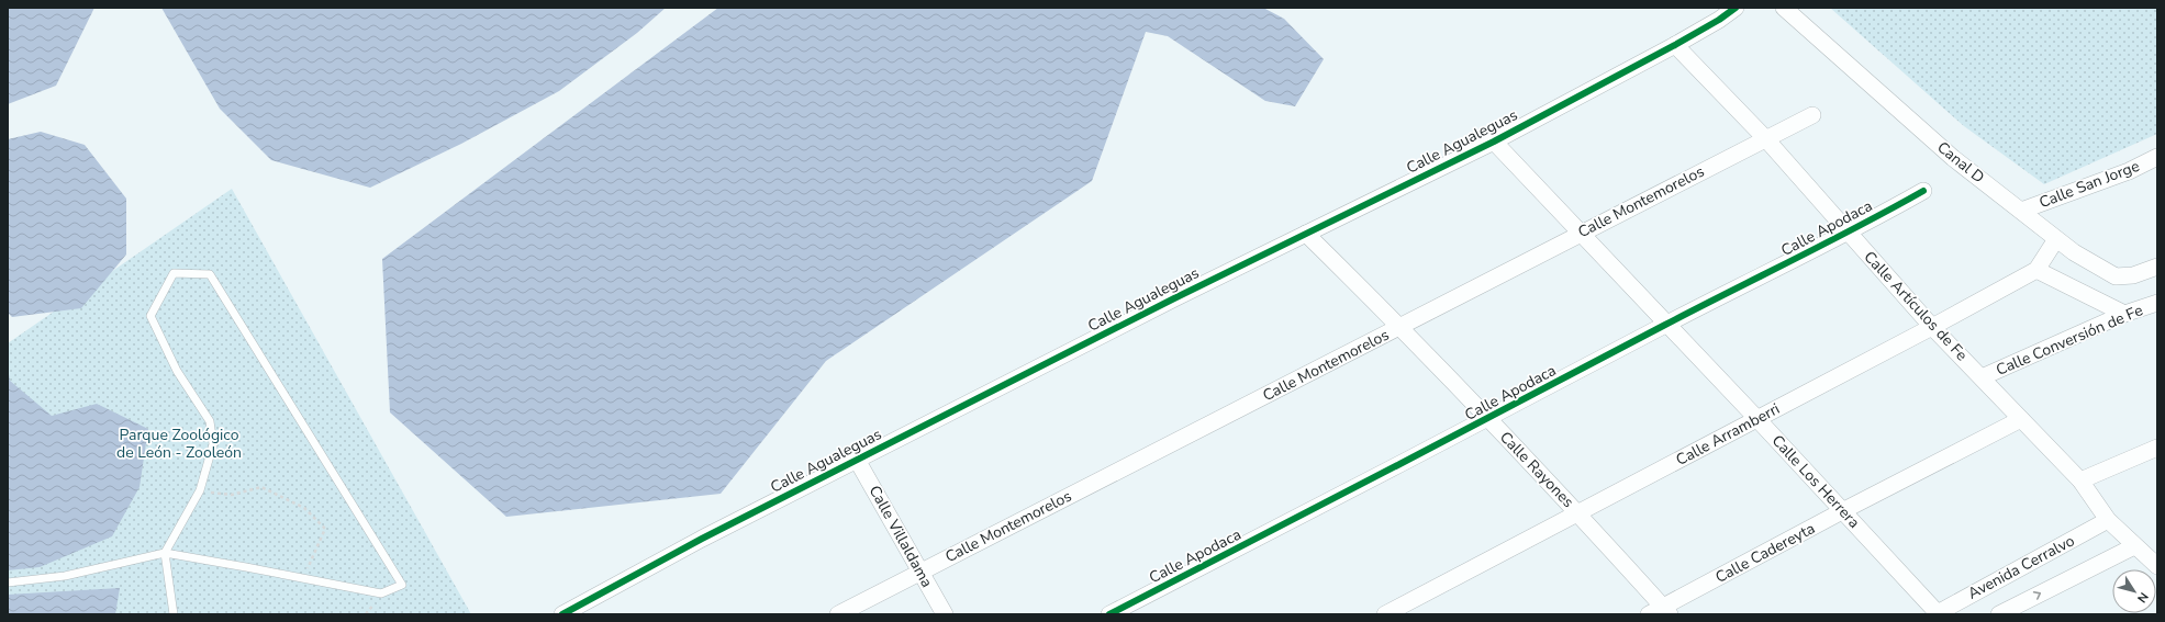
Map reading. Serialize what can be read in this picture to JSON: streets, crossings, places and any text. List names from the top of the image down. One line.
{"streets":{"street":["Calle Agualeguas","Canal D","Calle San Jorge","Calle Montemorelos","Calle Apodaca","Calle Artículos de Fe","Calle Conversión de Fe","Calle Arramberri","Calle Rayones","Calle Los Herrera","Calle Villaldama","Calle Cadereyta","Avenida Cerralvo"]},"crossings":[["Calle Agualeguas","Calle Artículos de Fe"],["Calle Agualeguas","Calle Rayones"],["Calle Agualeguas","Calle Los Herrera"],["Calle Agualeguas","Calle Villaldama"],["Canal D","Calle San Jorge"],["Canal D","Calle Arramberri"],["Calle Montemorelos","Calle Artículos de Fe"],["Calle Montemorelos","Calle Rayones"],["Calle Montemorelos","Calle Los Herrera"],["Calle Montemorelos","Calle Villaldama"],["Calle Apodaca","Calle Artículos de Fe"],["Calle Apodaca","Calle Rayones"],["Calle Apodaca","Calle Los Herrera"],["Calle Artículos de Fe","Calle Conversión de Fe"],["Calle Artículos de Fe","Calle Arramberri"],["Calle Artículos de Fe","Calle Cadereyta"],["Calle Artículos de Fe","Avenida Cerralvo"],["Calle Arramberri","Calle Rayones"],["Calle Arramberri","Calle Los Herrera"],["Calle Rayones","Calle Cadereyta"],["Calle Los Herrera","Calle Cadereyta"],["Calle Los Herrera","Avenida Cerralvo"]],"parks":["Parque Zoológico de León - Zooleón"],"north":"bottom right"}
